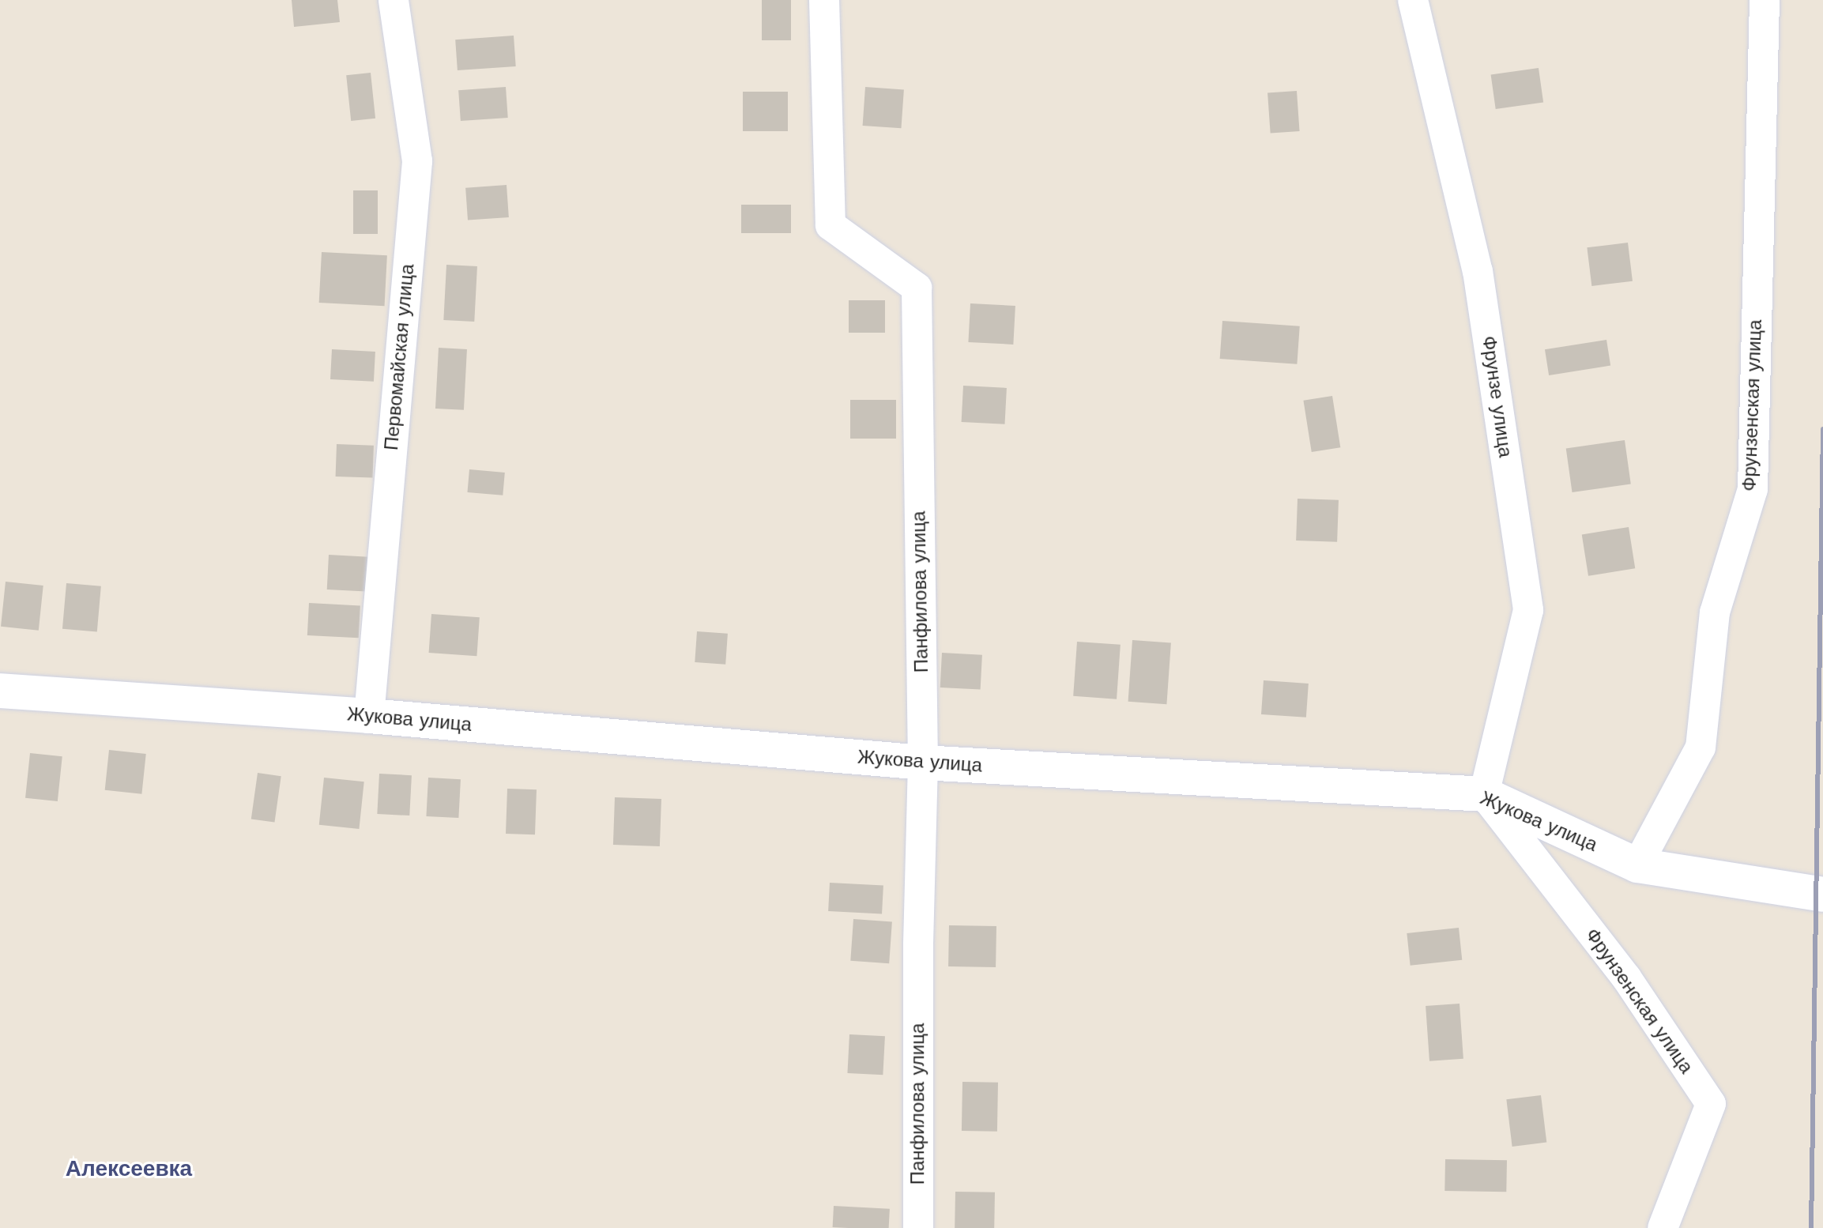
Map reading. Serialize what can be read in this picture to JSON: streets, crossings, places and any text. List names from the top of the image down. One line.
{"streets":{"street":["Первомайская улица","Фрунзе улица","Фрунзенская улица","Панфилова улица","Жукова улица"]},"crossings":[["Первомайская улица","Жукова улица"],["Фрунзе улица","Фрунзенская улица"],["Фрунзе улица","Жукова улица"],["Фрунзенская улица","Жукова улица"],["Панфилова улица","Жукова улица"]],"districts":["Алексеевка"]}
